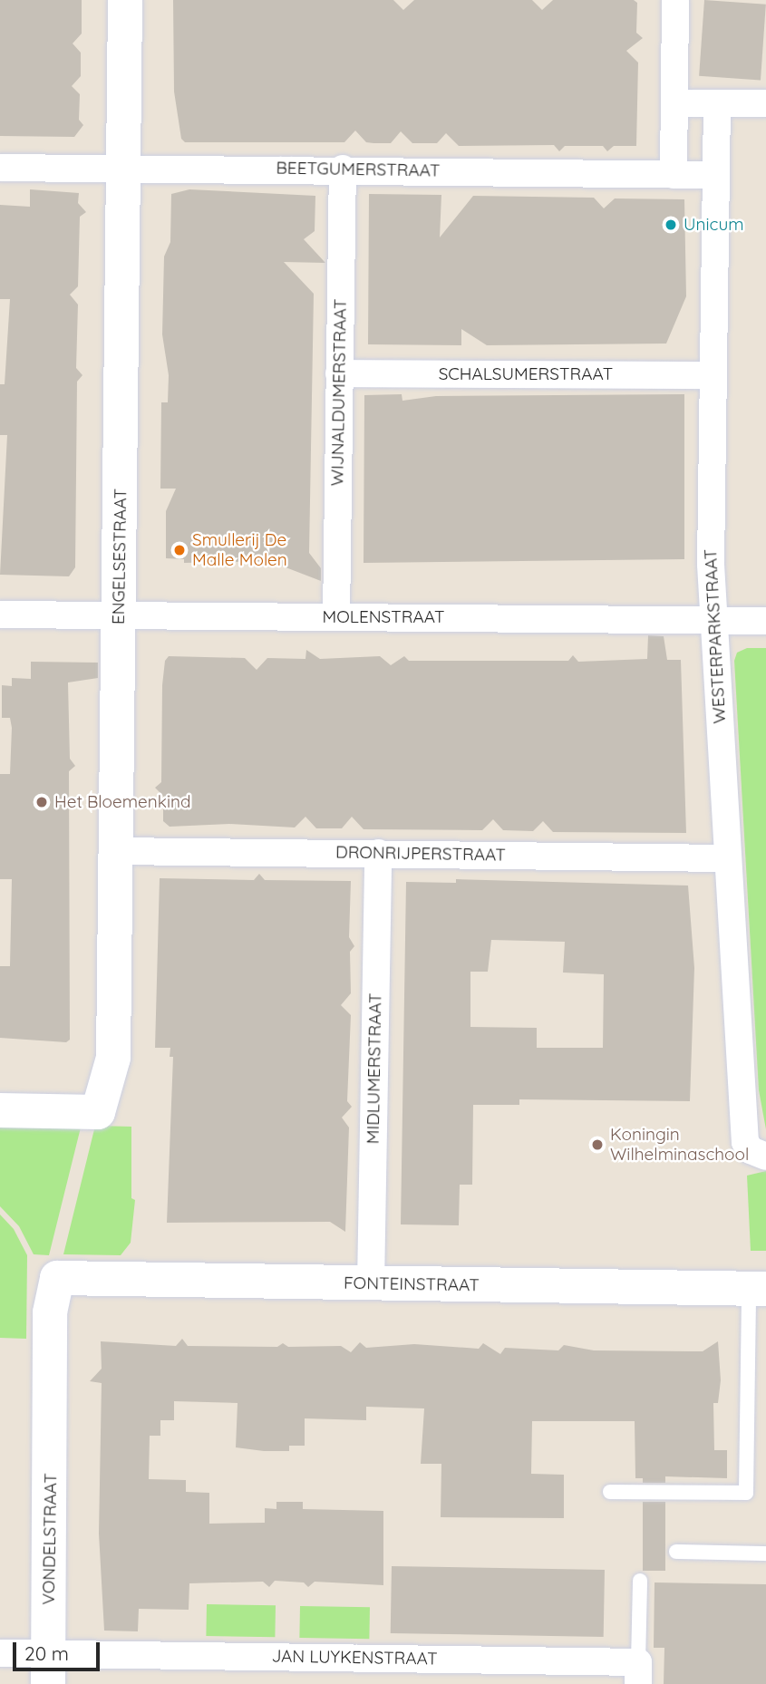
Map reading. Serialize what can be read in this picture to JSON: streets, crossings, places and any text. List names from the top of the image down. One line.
{"streets":{"street":["BEETGUMERSTRAAT","SCHALSUMERSTRAAT","WIJNALDUMERSTRAAT","ENGELSESTRAAT","MOLENSTRAAT","WESTERPARKSTRAAT","DRONRIJPERSTRAAT","MIDLUMERSTRAAT","FONTEINSTRAAT","VONDELSTRAAT","JAN LUYKENSTRAAT"]},"crossings":[["BEETGUMERSTRAAT","WIJNALDUMERSTRAAT"],["BEETGUMERSTRAAT","ENGELSESTRAAT"],["BEETGUMERSTRAAT","WESTERPARKSTRAAT"],["SCHALSUMERSTRAAT","WIJNALDUMERSTRAAT"],["SCHALSUMERSTRAAT","WESTERPARKSTRAAT"],["WIJNALDUMERSTRAAT","MOLENSTRAAT"],["ENGELSESTRAAT","MOLENSTRAAT"],["ENGELSESTRAAT","DRONRIJPERSTRAAT"],["MOLENSTRAAT","WESTERPARKSTRAAT"],["WESTERPARKSTRAAT","DRONRIJPERSTRAAT"],["DRONRIJPERSTRAAT","MIDLUMERSTRAAT"],["MIDLUMERSTRAAT","FONTEINSTRAAT"],["FONTEINSTRAAT","VONDELSTRAAT"],["VONDELSTRAAT","JAN LUYKENSTRAAT"]],"places":["Unicum","Smullerij De Malle Molen","Het Bloemenkind","Koningin Wilhelminaschool"],"scale_bar":"20 m"}
